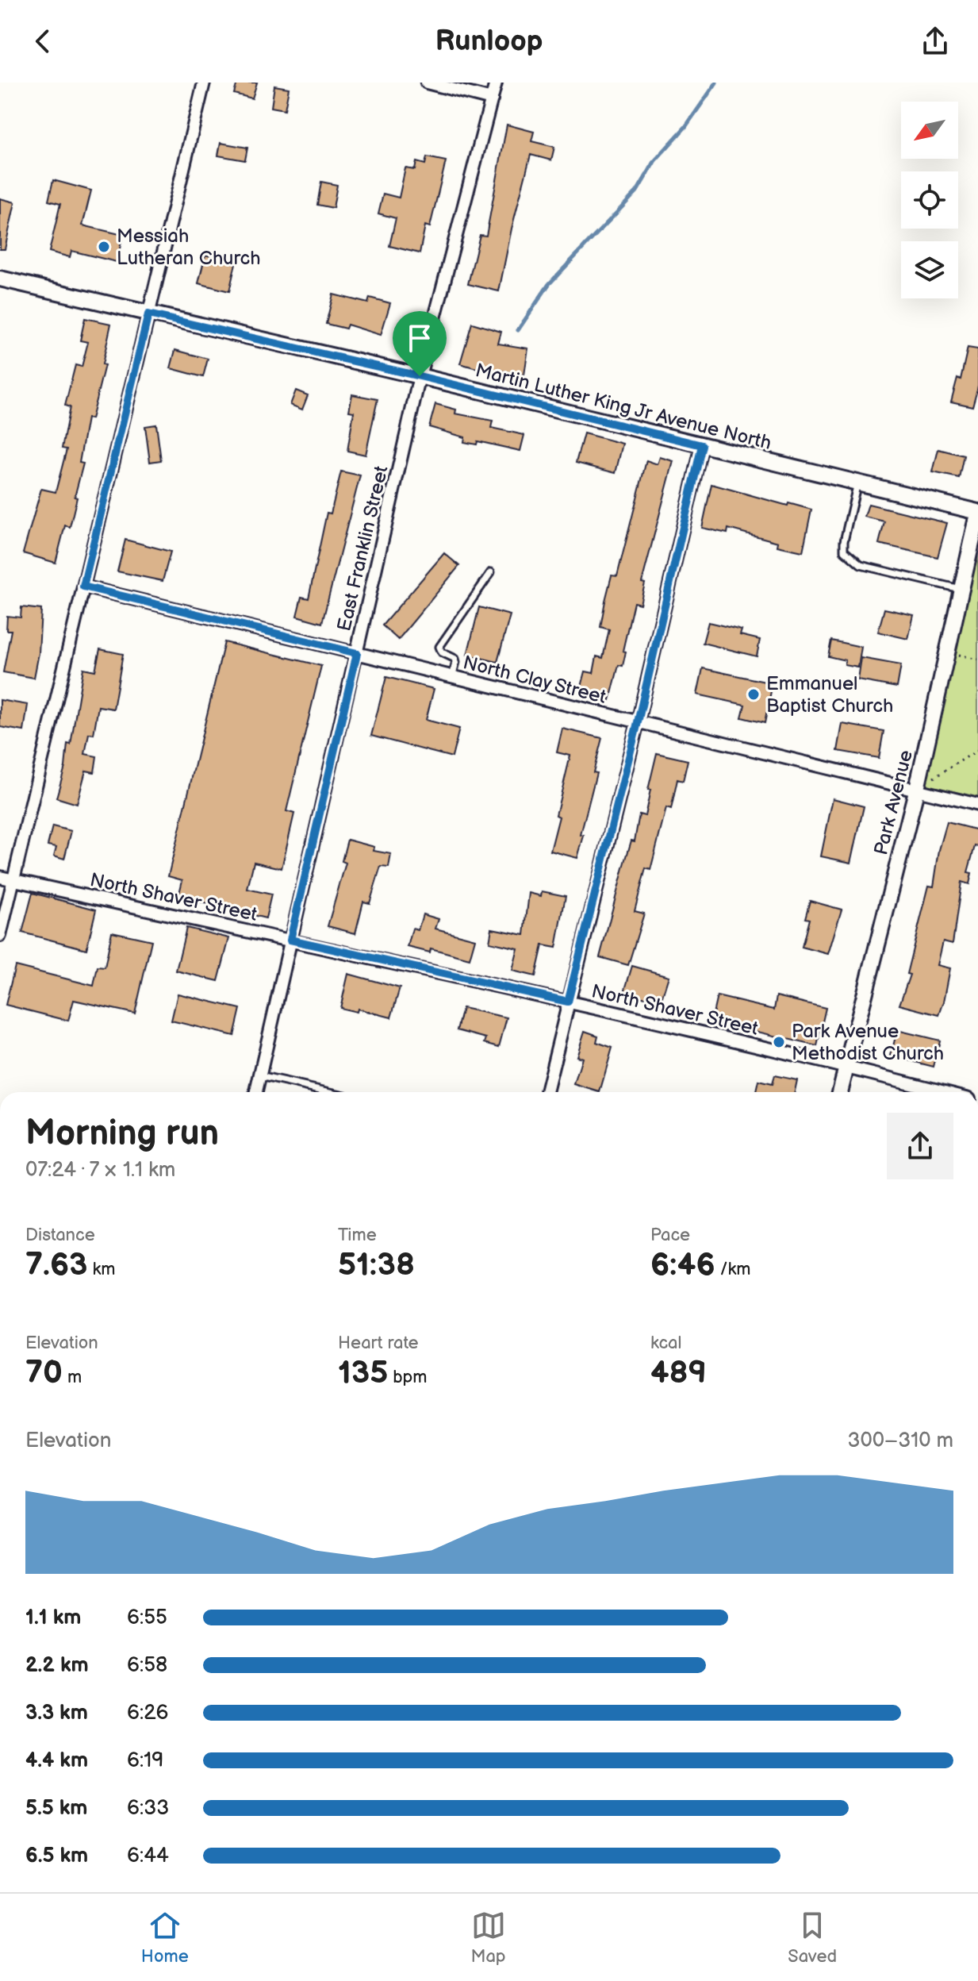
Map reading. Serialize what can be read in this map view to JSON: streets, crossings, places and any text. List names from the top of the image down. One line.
{"streets":{"street":["Martin Luther King Jr Avenue North","East Franklin Street","North Clay Street","Park Avenue","North Shaver Street"]},"crossings":[["Martin Luther King Jr Avenue North","East Franklin Street"],["Martin Luther King Jr Avenue North","Park Avenue"],["East Franklin Street","North Clay Street"],["East Franklin Street","North Shaver Street"],["North Clay Street","Park Avenue"],["Park Avenue","North Shaver Street"]],"places":["Messiah Lutheran Church","Emmanuel Baptist Church","Park Avenue Methodist Church"],"north":"bottom left","page":{"header":"Runloop","heading":["Morning run","07:24 · 7 × 1.1 km"],"stats":[["Distance","7.63 km"],["Time","51:38"],["Pace","6:46 /km"],["Elevation","70 m"],["Heart rate","135 bpm"],["kcal","489"]],"chart":["Elevation","300–310 m"],"list":[{"name":"1.1 km","note":"6:55"},{"name":"2.2 km","note":"6:58"},{"name":"3.3 km","note":"6:26"},{"name":"4.4 km","note":"6:19"},{"name":"5.5 km","note":"6:33"},{"name":"6.5 km","note":"6:44"}],"tabs":["Home","Map","Saved"]}}
